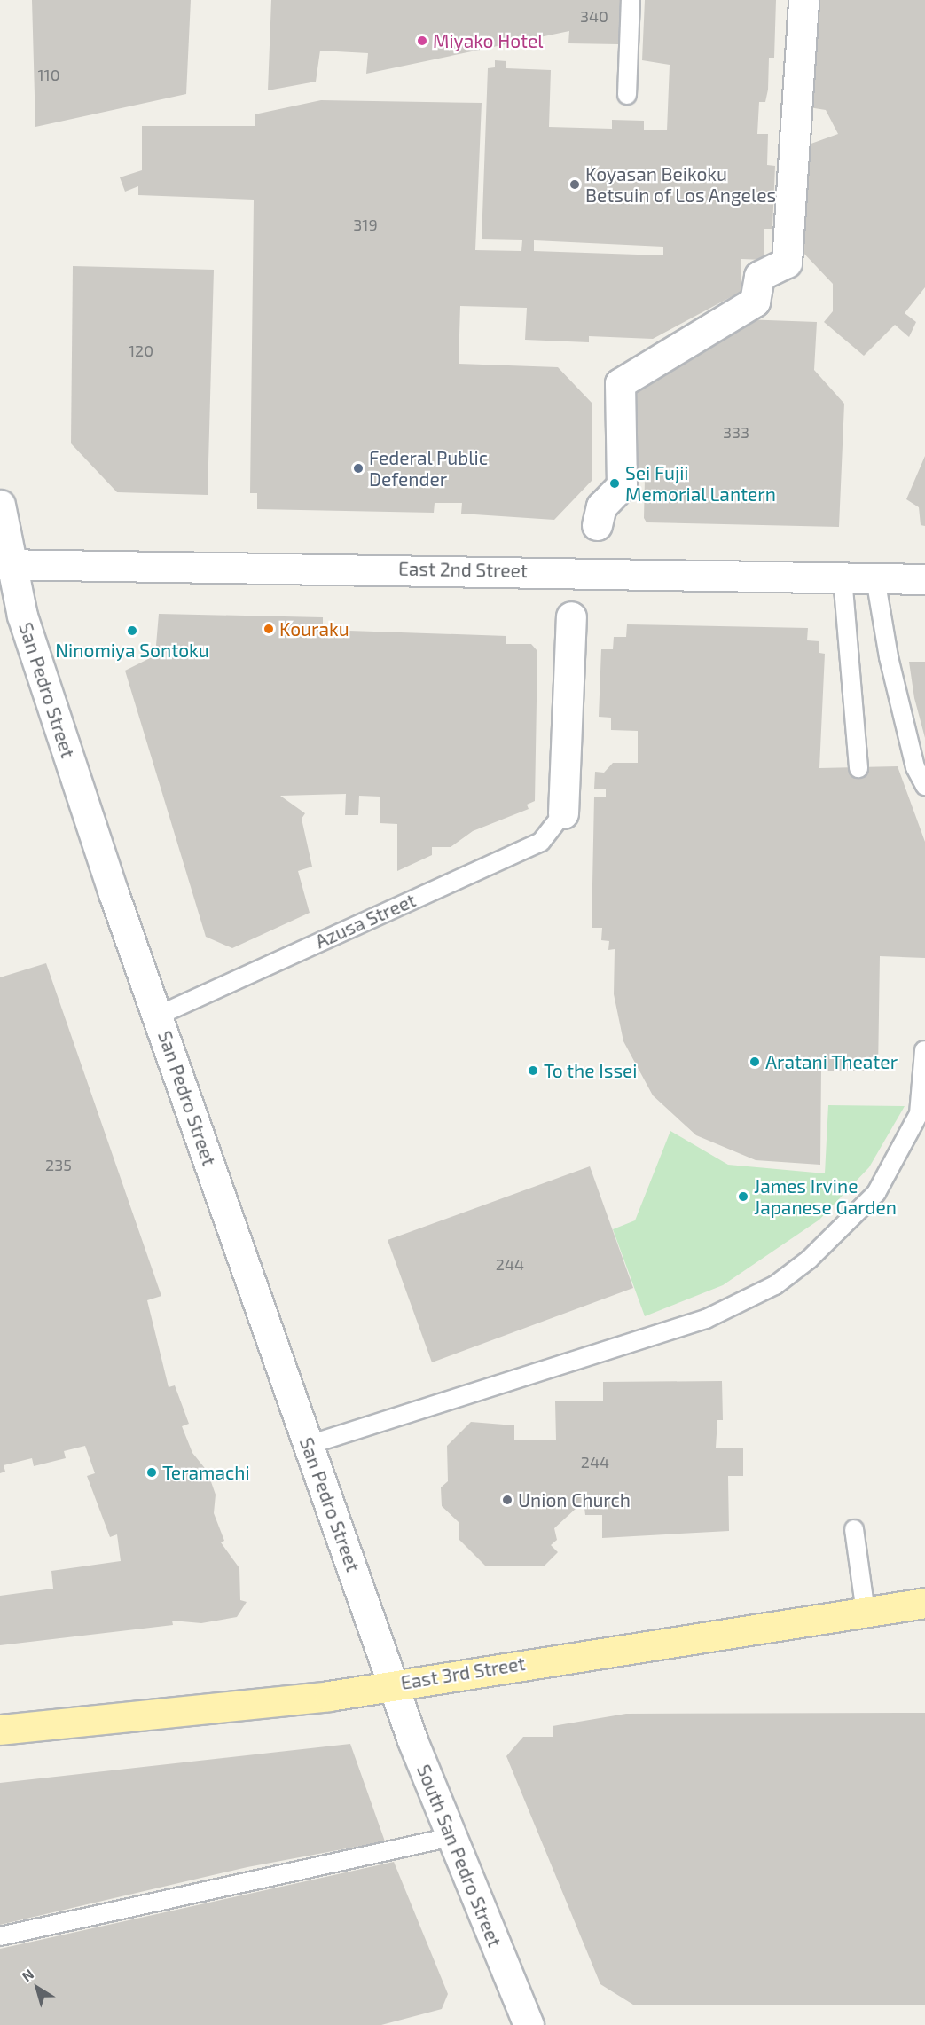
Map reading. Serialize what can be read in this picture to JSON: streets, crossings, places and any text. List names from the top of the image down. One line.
{"streets":{"main road":["East 3rd Street"],"street":["East 2nd Street","San Pedro Street","South San Pedro Street"],"lane":["Azusa Street"]},"crossings":[["East 2nd Street","San Pedro Street"],["San Pedro Street","Azusa Street"],["San Pedro Street","East 3rd Street"],["San Pedro Street","South San Pedro Street"],["East 3rd Street","South San Pedro Street"]],"places":["Miyako Hotel","Koyasan Beikoku Betsuin of Los Angeles","Federal Public Defender","Sei Fujii Memorial Lantern","Kouraku","Ninomiya Sontoku","Aratani Theater","To the Issei","James Irvine Japanese Garden","Teramachi","Union Church"],"house_numbers":["340","110","319","120","333","235","244","244"],"north":"top left"}
